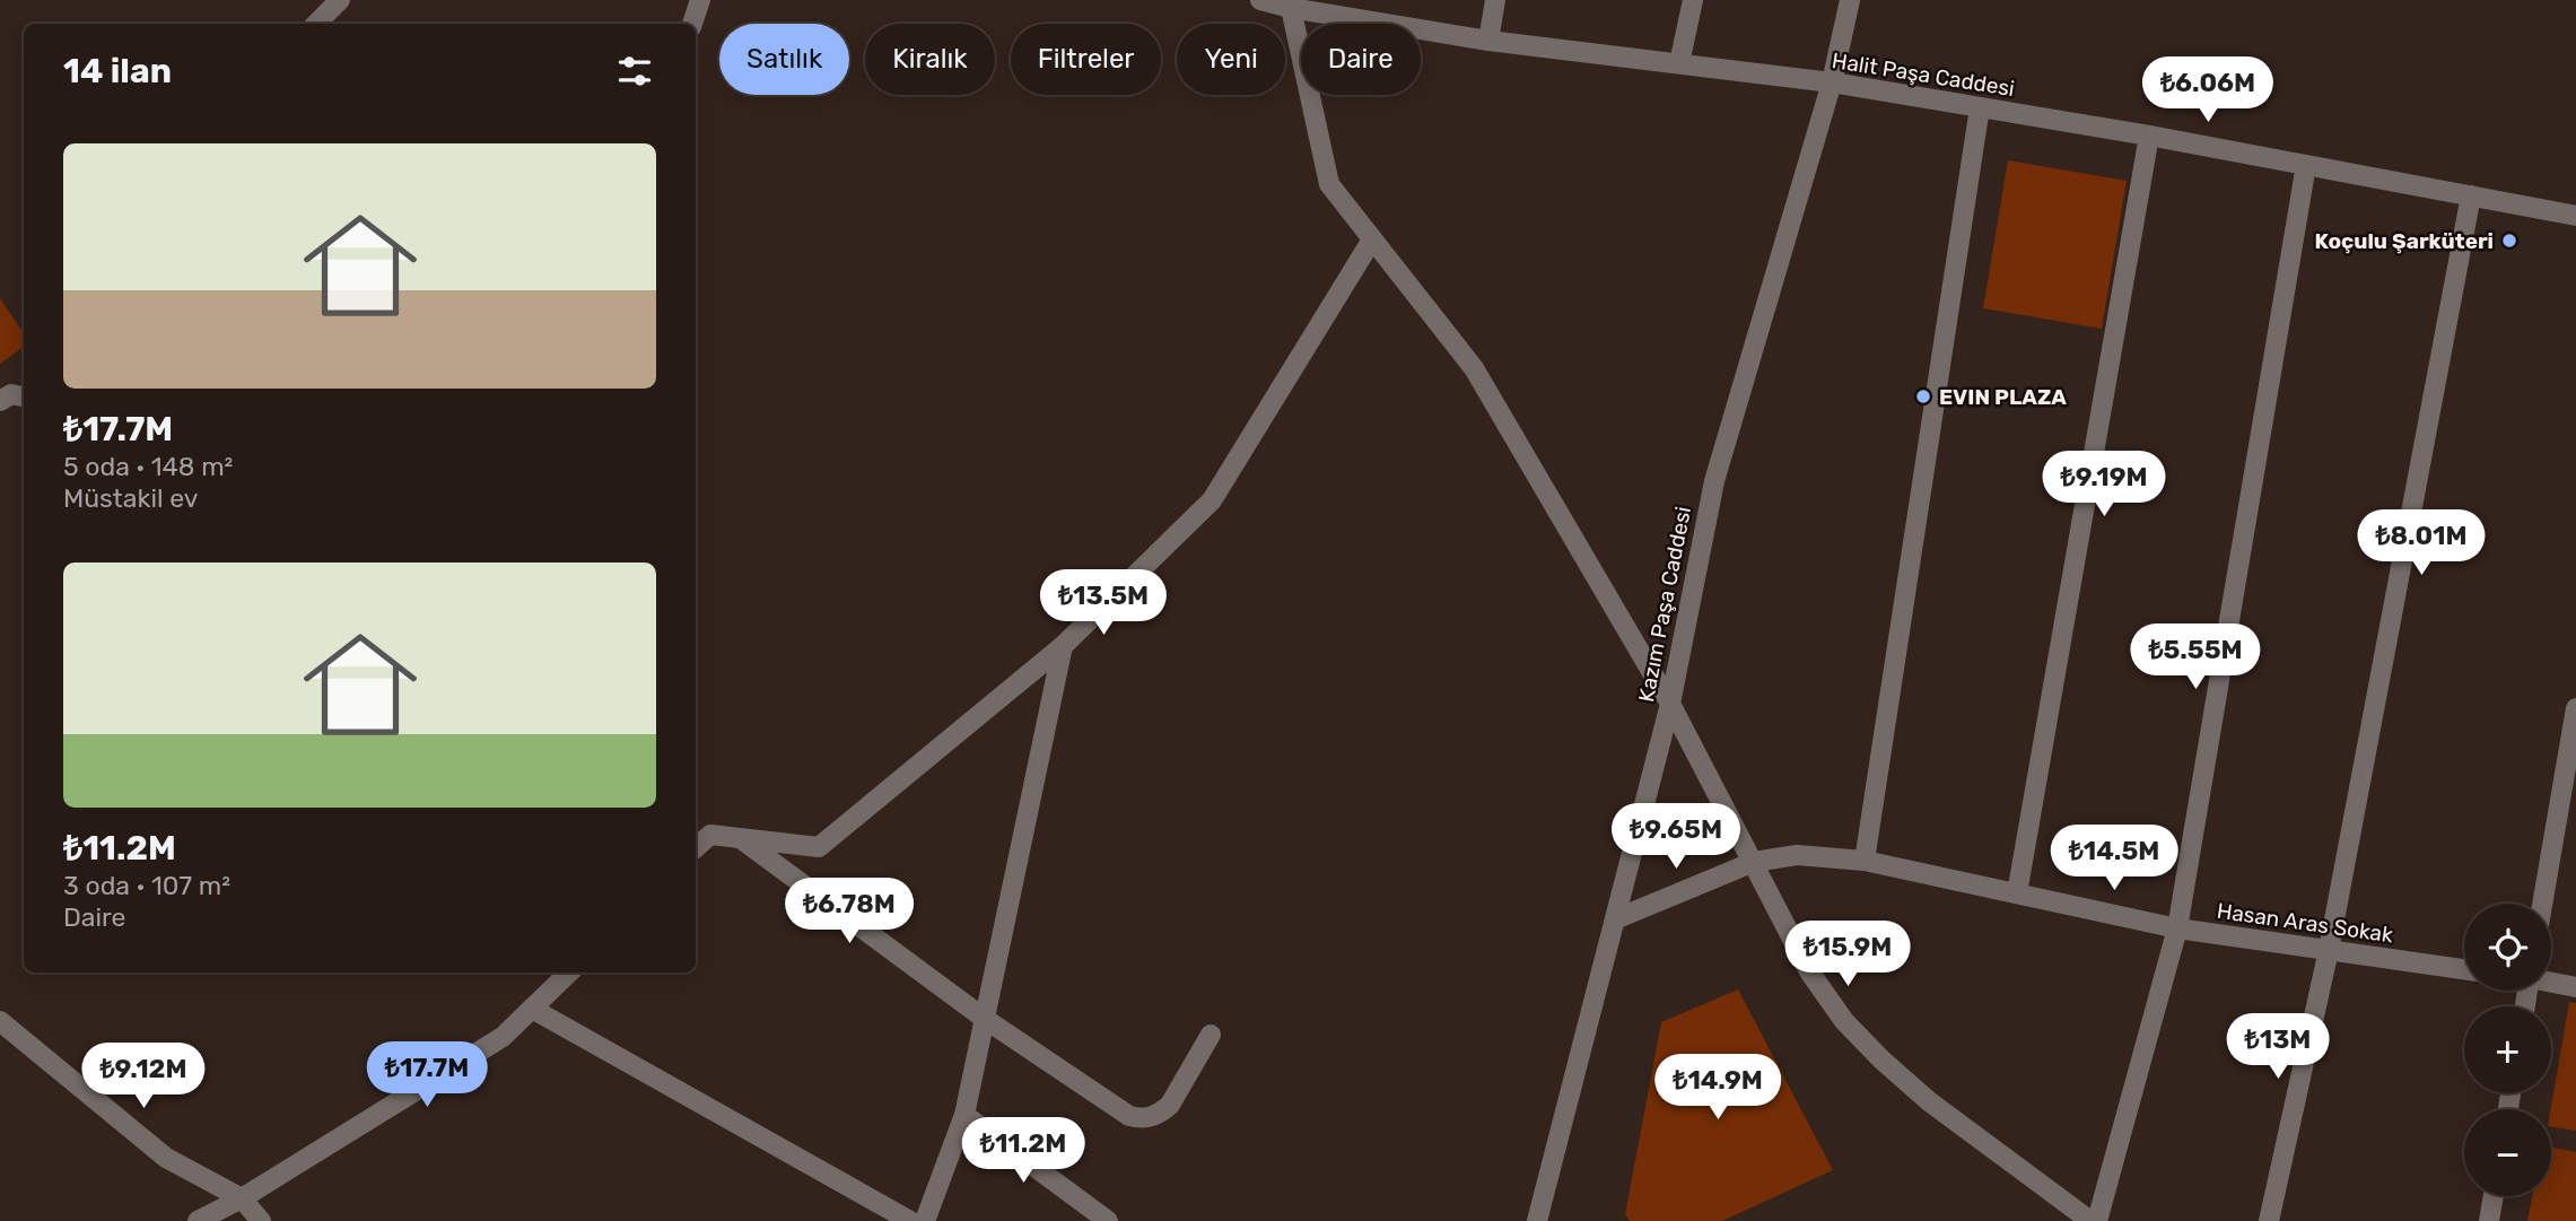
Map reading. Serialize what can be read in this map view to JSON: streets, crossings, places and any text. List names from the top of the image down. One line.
{"streets":{"street":["Halit Paşa Caddesi","Kazım Paşa Caddesi","Hasan Aras Sokak"]},"crossings":[["Halit Paşa Caddesi","Kazım Paşa Caddesi"],["Kazım Paşa Caddesi","Hasan Aras Sokak"]],"places":["Koçulu Şarküteri","EVIN PLAZA"],"page":{"chip":["Satılık","Kiralık","Filtreler","Yeni","Daire"],"heading":"14 ilan","price":["₺6.06M","₺9.19M","₺8.01M","₺13.5M","₺5.55M","₺9.65M","₺14.5M","₺6.78M","₺15.9M","₺13M","₺17.7M","₺9.12M","₺14.9M","₺11.2M"],"list":[{"name":"₺17.7M","note":"5 oda · 148 m² · Müstakil ev"},{"name":"₺11.2M","note":"3 oda · 107 m² · Daire"}],"map_buttons":["+","−"]}}
